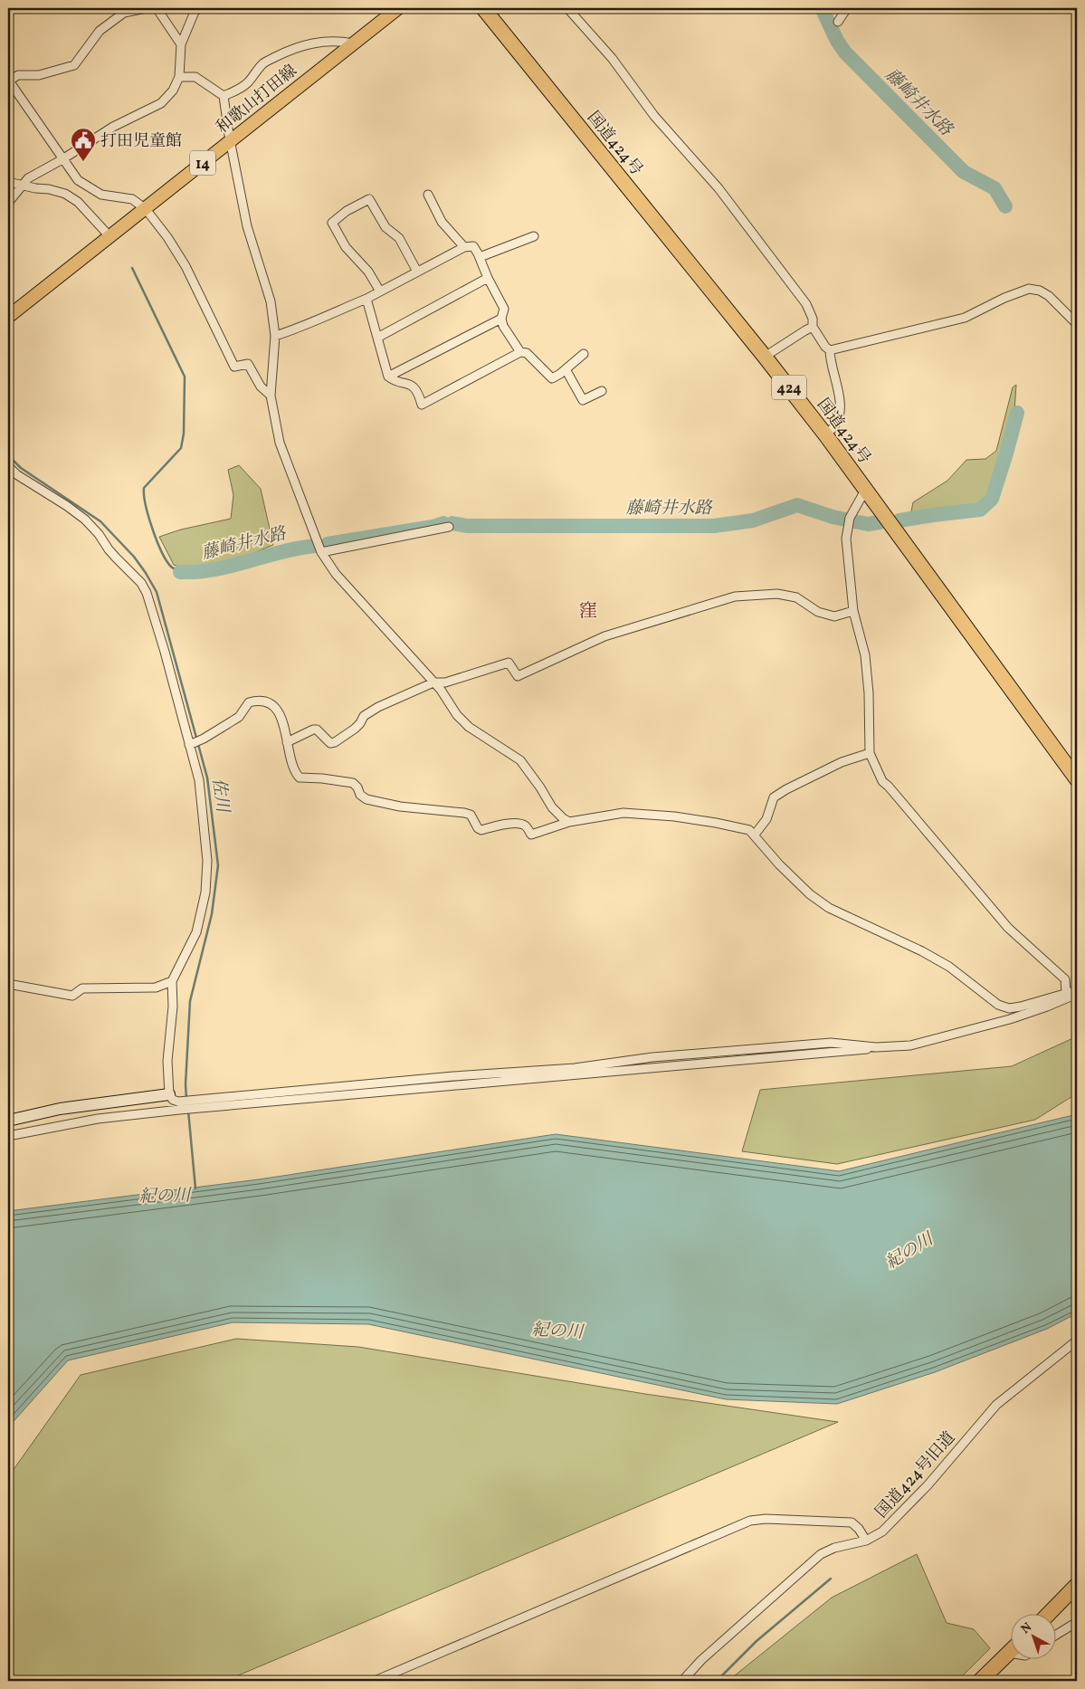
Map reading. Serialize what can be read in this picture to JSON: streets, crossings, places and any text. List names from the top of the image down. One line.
{"streets":{"highway":["国道424号","424"],"main road":["和歌山打田線","14"],"street":["国道424号旧道"]},"districts":["窪"],"water":["藤崎井水路","佐川","紀の川"],"places":{"public building":["打田児童館"]},"north":"top left"}
